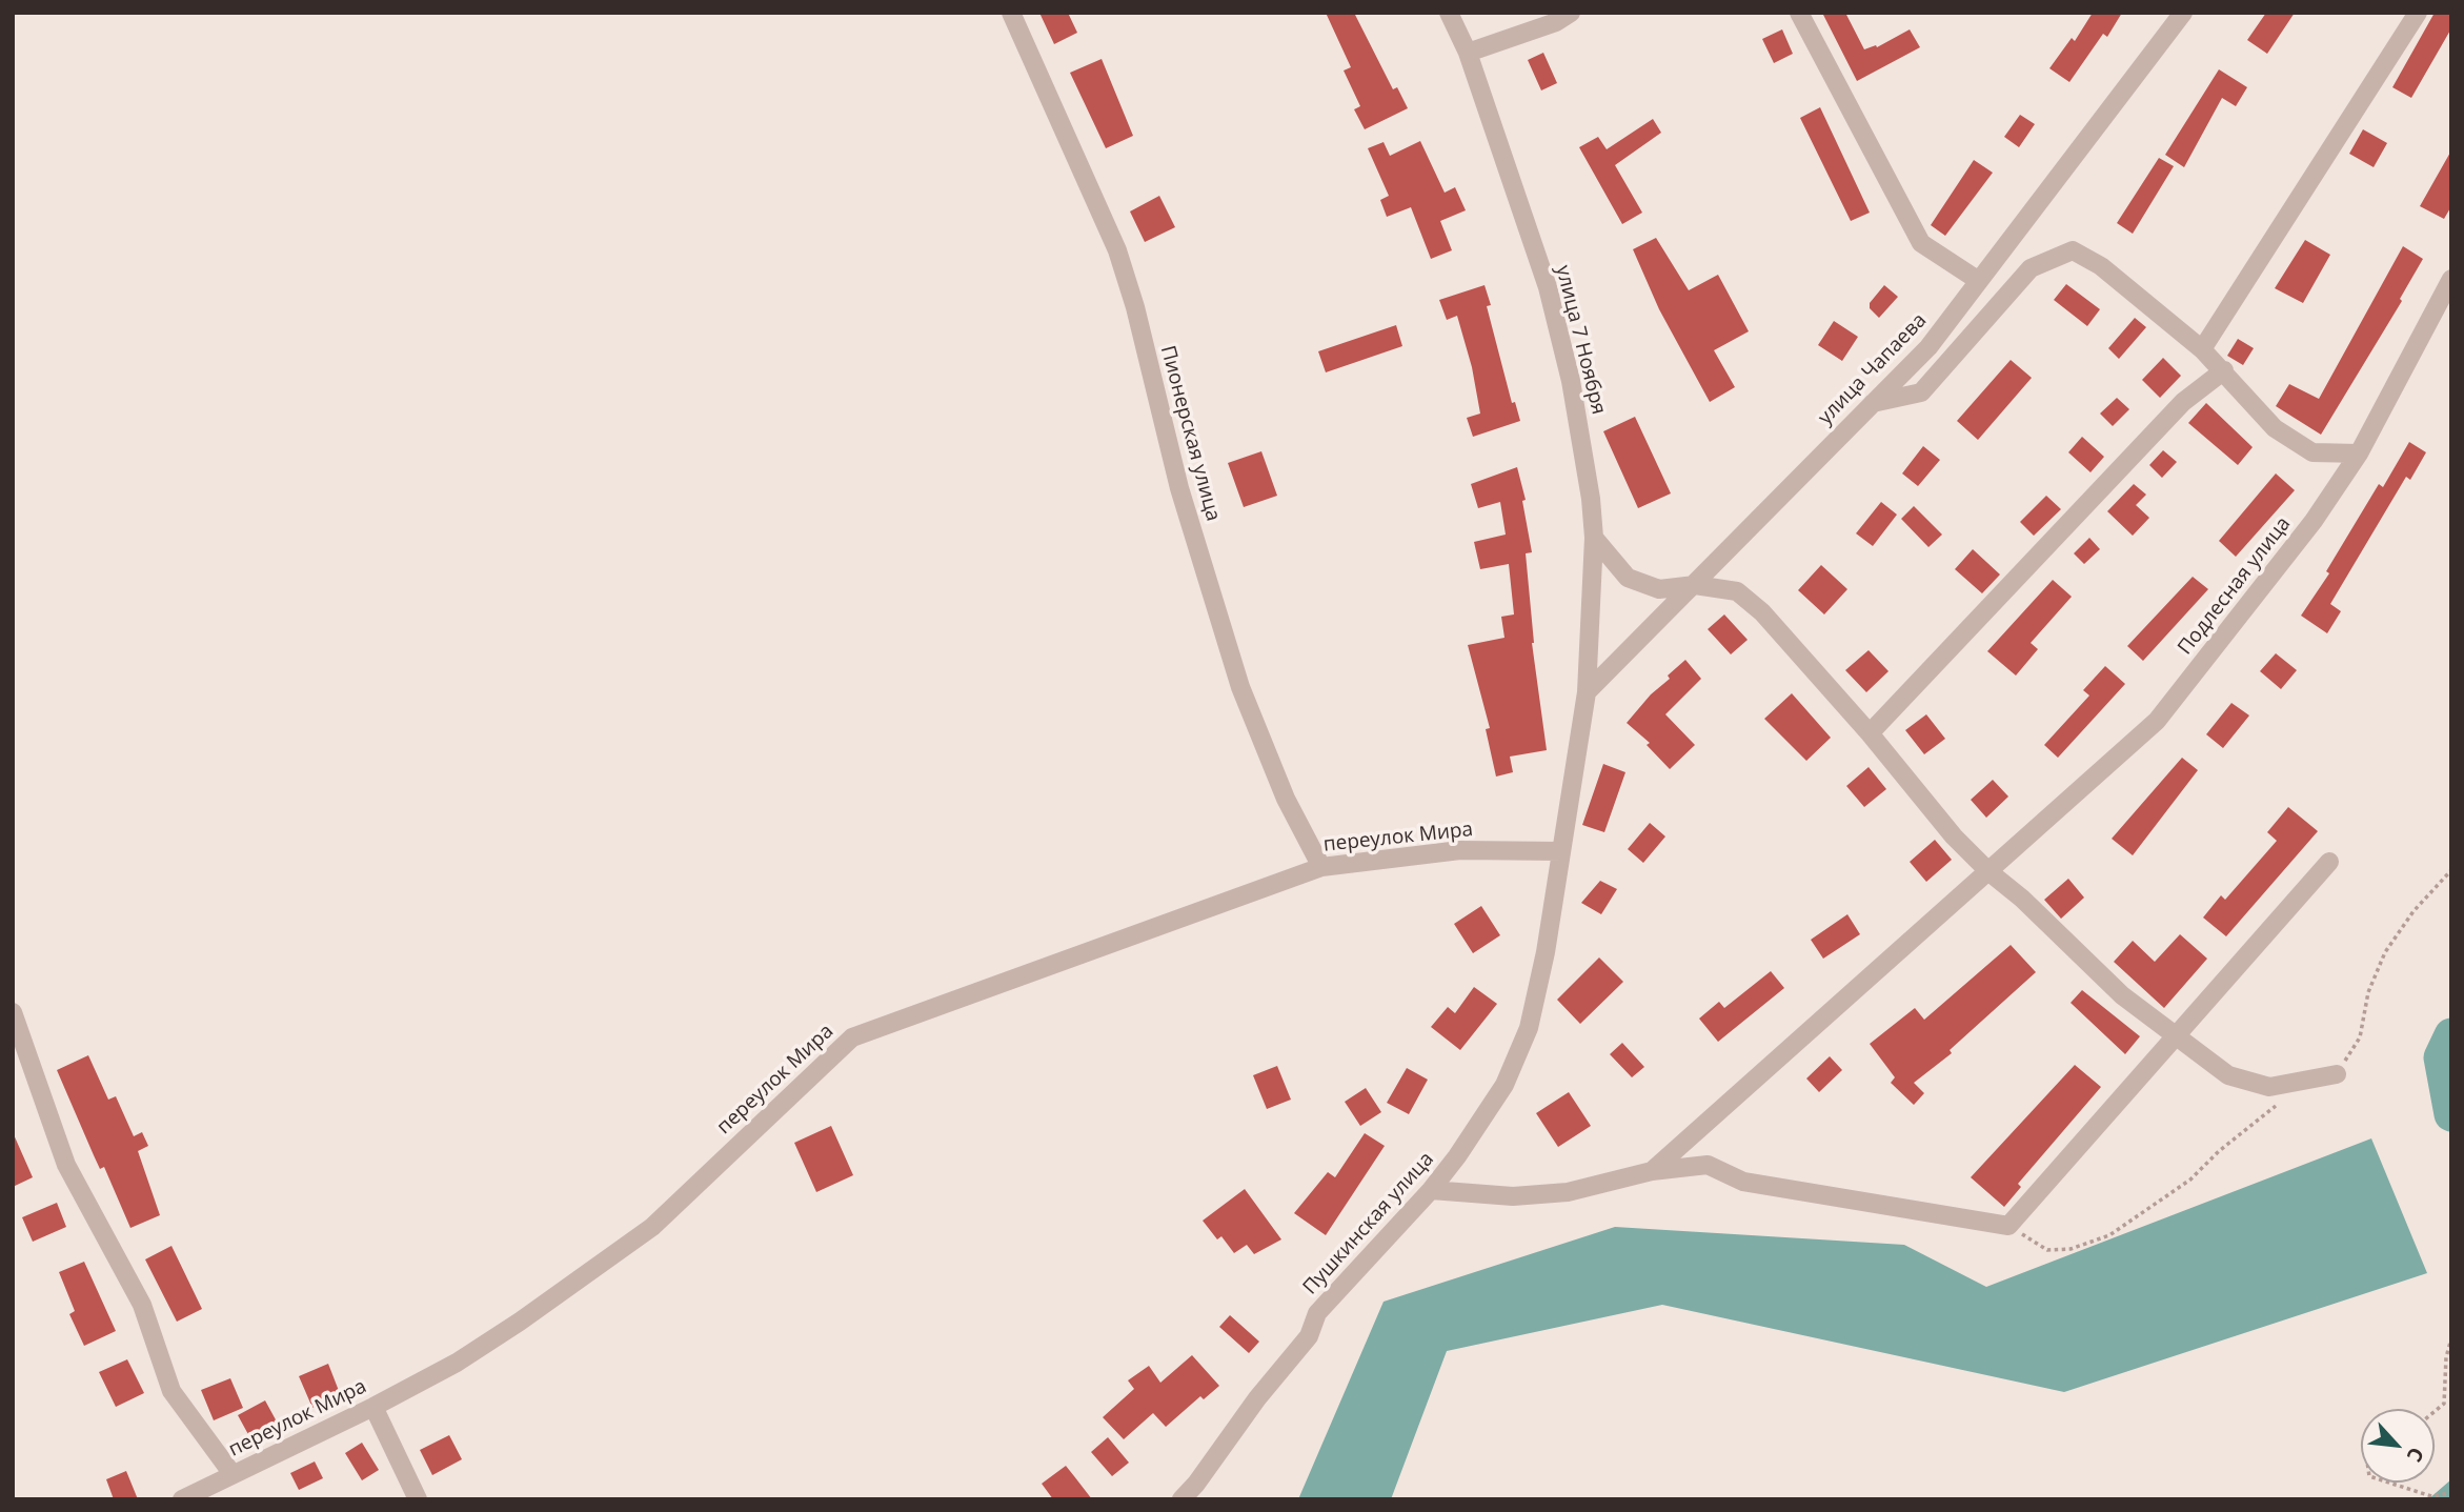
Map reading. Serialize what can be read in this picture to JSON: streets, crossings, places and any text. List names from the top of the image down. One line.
{"streets":{"street":["улица 7 Ноября","улица Чапаева","Пионерская улица","Подлесная улица","переулок Мира","Пушкинская улица"]},"crossings":[["улица 7 Ноября","улица Чапаева"],["улица 7 Ноября","Пушкинская улица"],["улица Чапаева","Пушкинская улица"],["Пионерская улица","переулок Мира"],["переулок Мира","Пушкинская улица"]],"north":"bottom right"}
